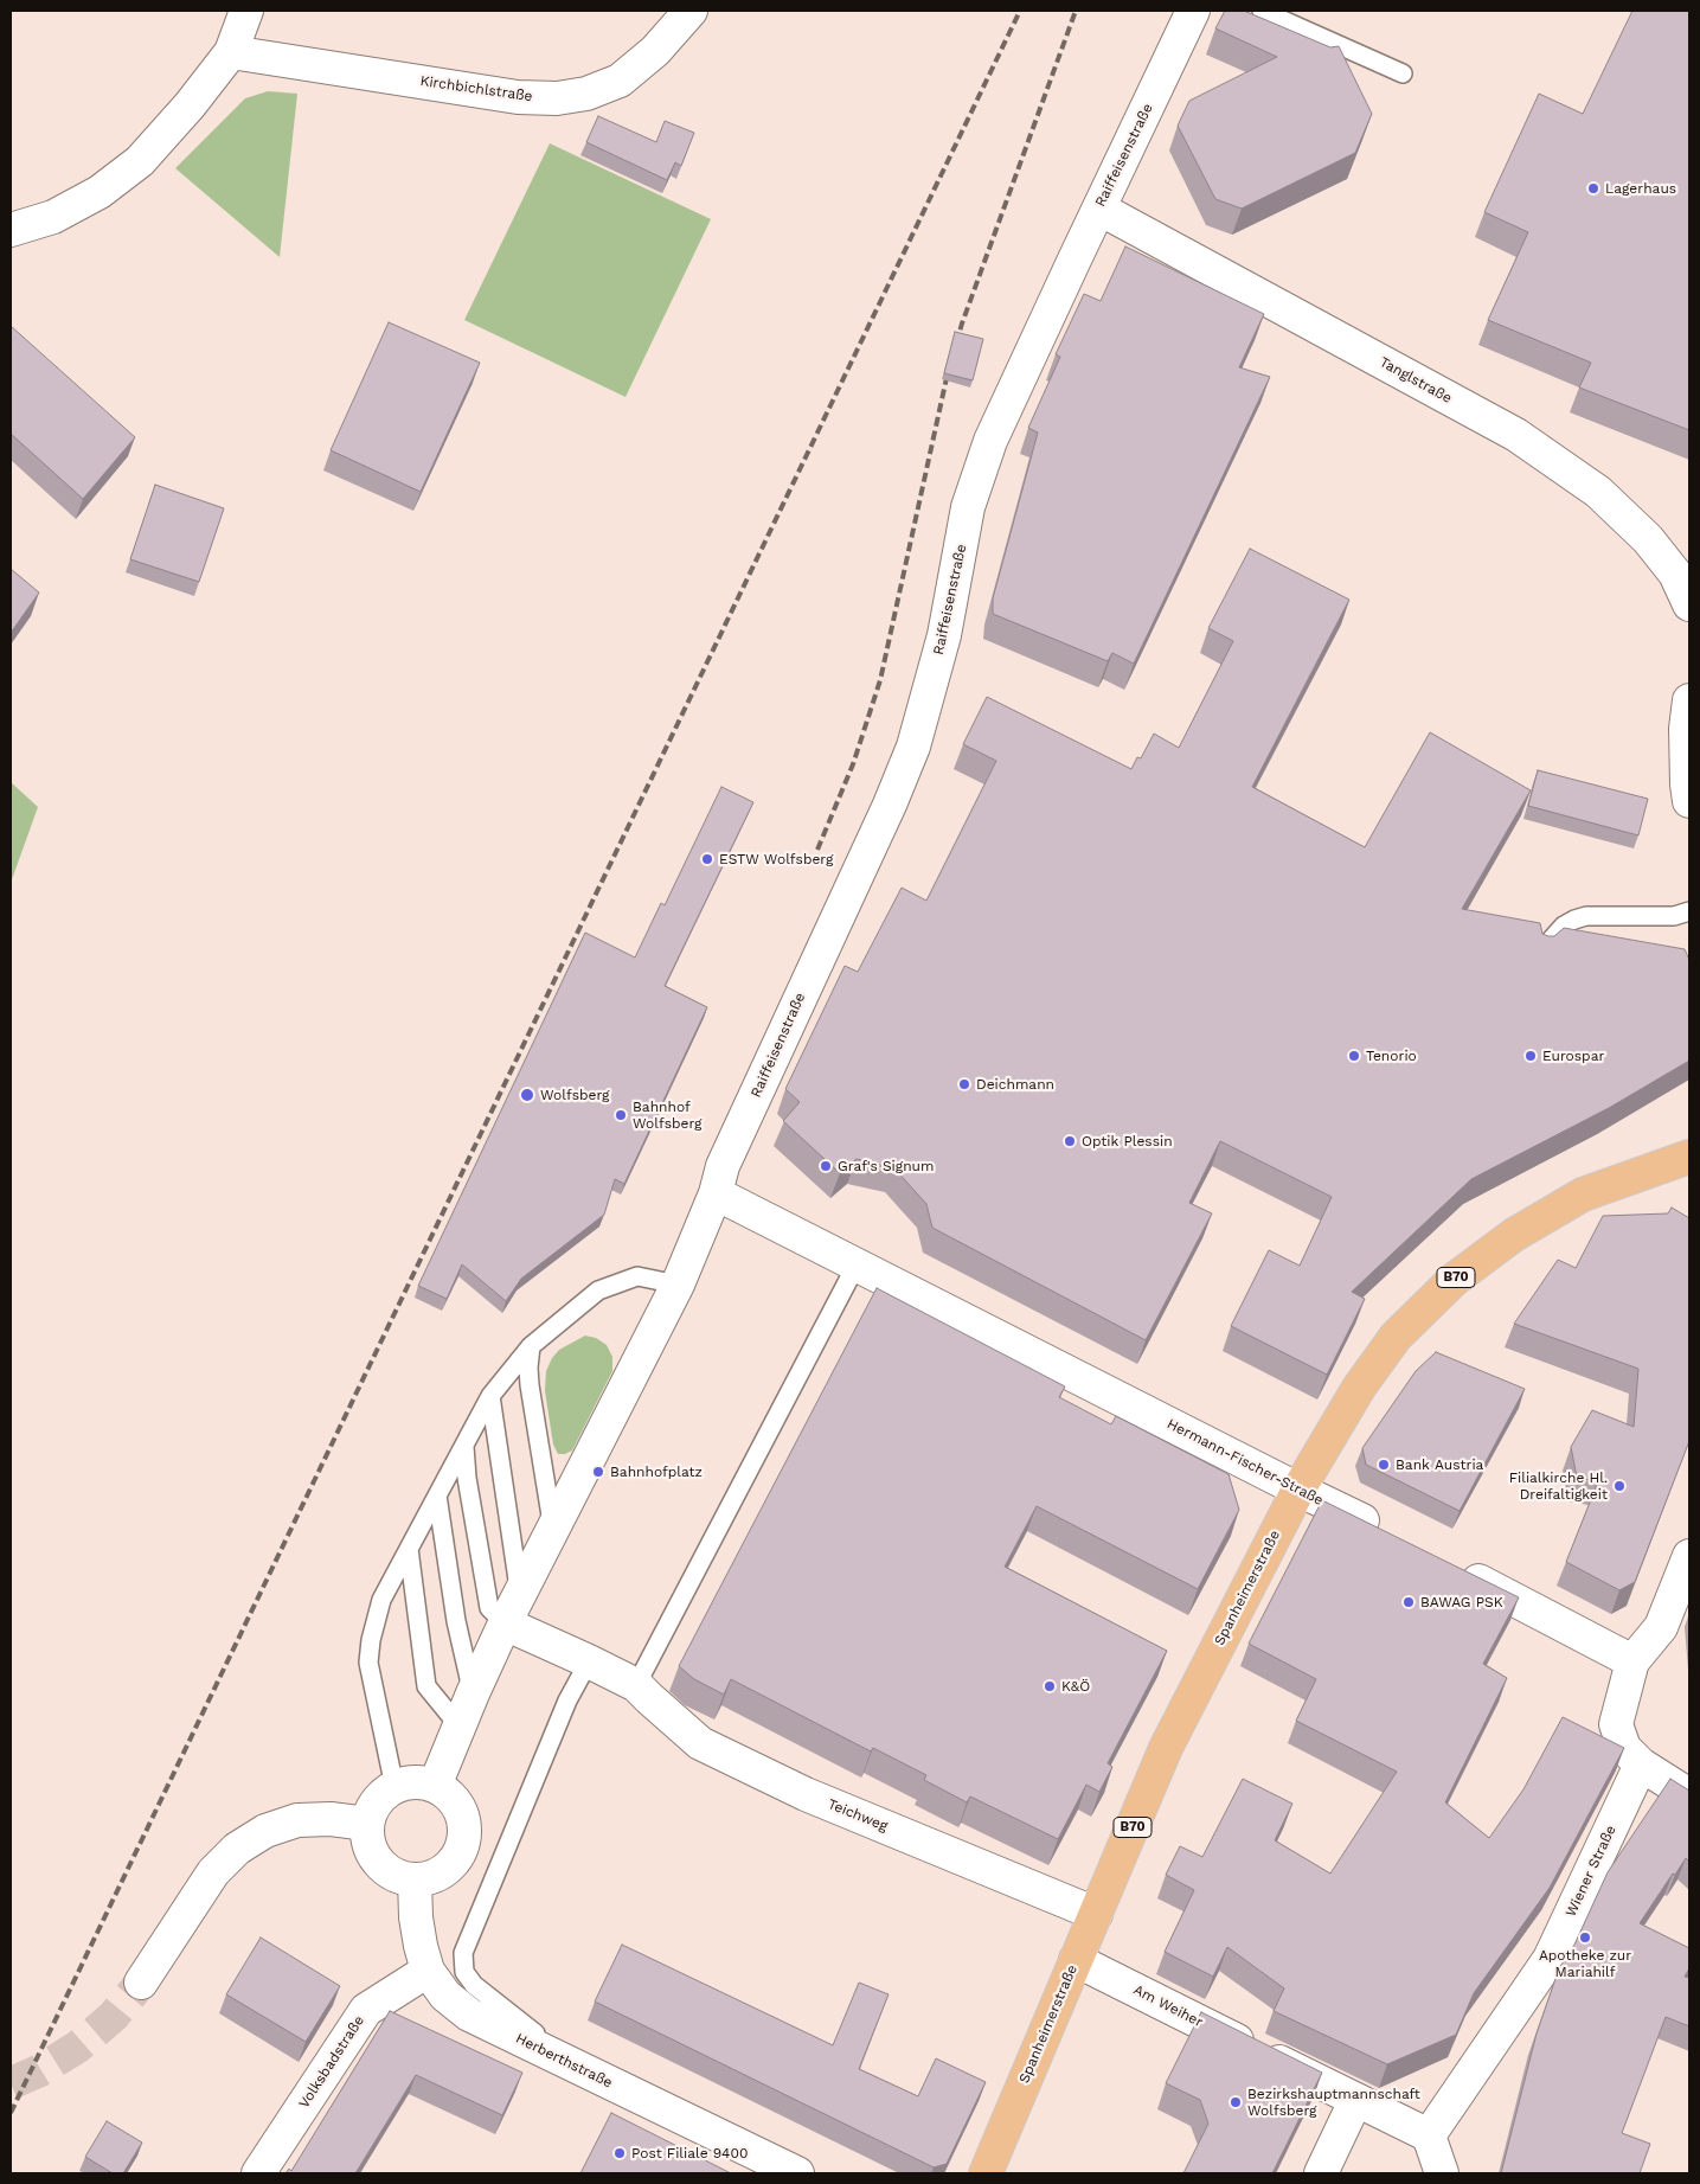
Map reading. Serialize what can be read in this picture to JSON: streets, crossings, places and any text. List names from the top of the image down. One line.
{"streets":{"main road":["B70","Spanheimerstraße"],"street":["Kirchbichlstraße","Raiffeisenstraße","Tanglstraße","Hermann-Fischer-Straße","Teichweg","Wiener Straße","Am Weiher","Herberthstraße","Volksbadstraße"]},"crossings":[["Raiffeisenstraße","Tanglstraße"],["Hermann-Fischer-Straße","Spanheimerstraße"],["Spanheimerstraße","Teichweg"],["Spanheimerstraße","Am Weiher"],["Wiener Straße","Am Weiher"],["Herberthstraße","Volksbadstraße"]],"places":["Lagerhaus","ESTW Wolfsberg","Tenorio","Eurospar","Deichmann","Wolfsberg","Bahnhof Wolfsberg","Optik Plessin","Graf's Signum","Bank Austria","Bahnhofplatz","Filialkirche Hl. Dreifaltigkeit","BAWAG PSK","K&Ö","Apotheke zur Mariahilf","Bezirkshauptmannschaft Wolfsberg","Post Filiale 9400"]}
